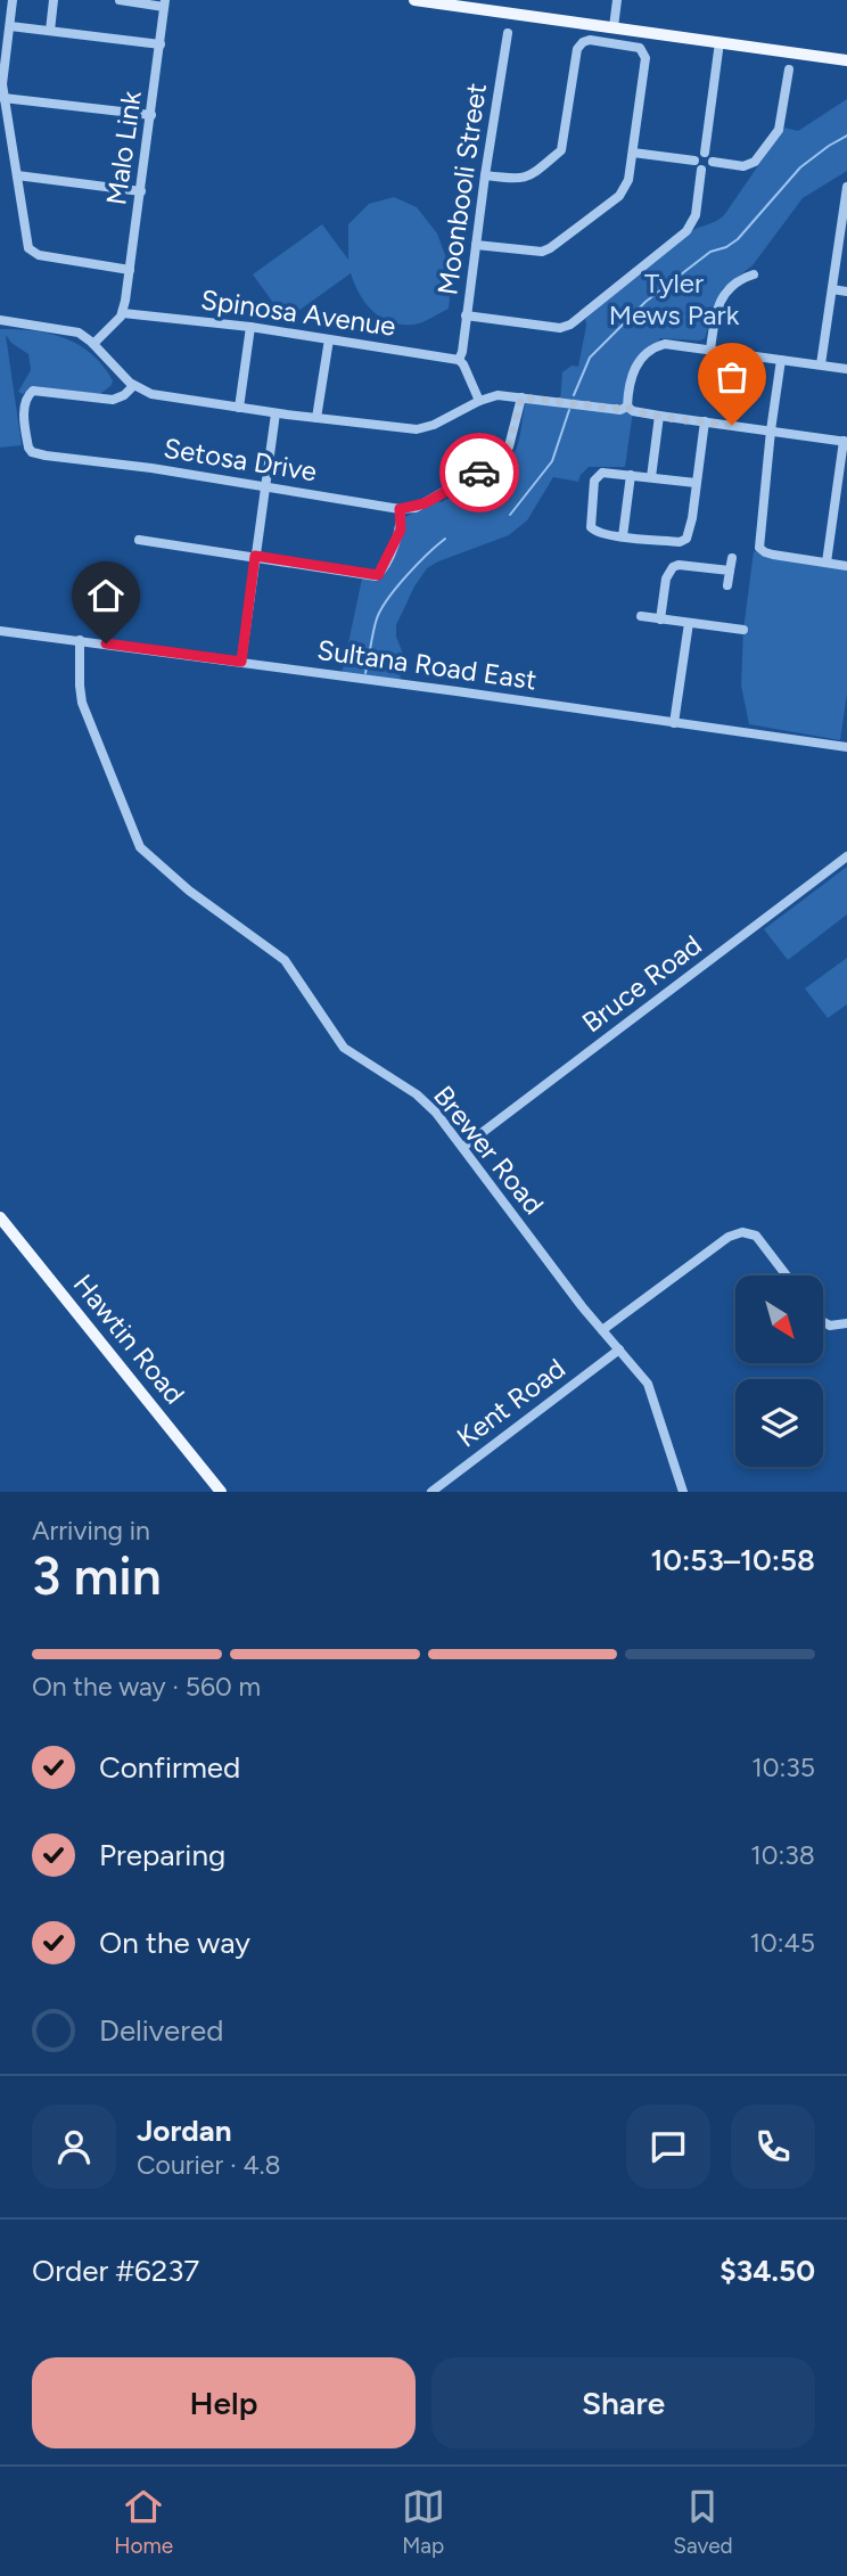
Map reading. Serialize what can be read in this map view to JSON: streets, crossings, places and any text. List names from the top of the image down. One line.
{"streets":{"main road":["Hawtin Road"],"street":["Malo Link","Moonbooli Street","Spinosa Avenue","Setosa Drive","Sultana Road East","Bruce Road","Brewer Road","Kent Road"]},"crossings":[["Malo Link","Spinosa Avenue"],["Moonbooli Street","Spinosa Avenue"],["Sultana Road East","Brewer Road"],["Bruce Road","Brewer Road"],["Brewer Road","Kent Road"]],"parks":["Tyler Mews Park"],"north":"bottom right","page":{"heading":["3 min","Arriving in","10:53–10:58"],"panel":["Jordan","Courier · 4.8","Order #6237","$34.50"],"bar":"On the way · 560 m","list":[["Confirmed","10:35"],["Preparing","10:38"],["On the way","10:45"],"Delivered"],"buttons":["Help","Share"],"tabs":["Home","Map","Saved"]}}
